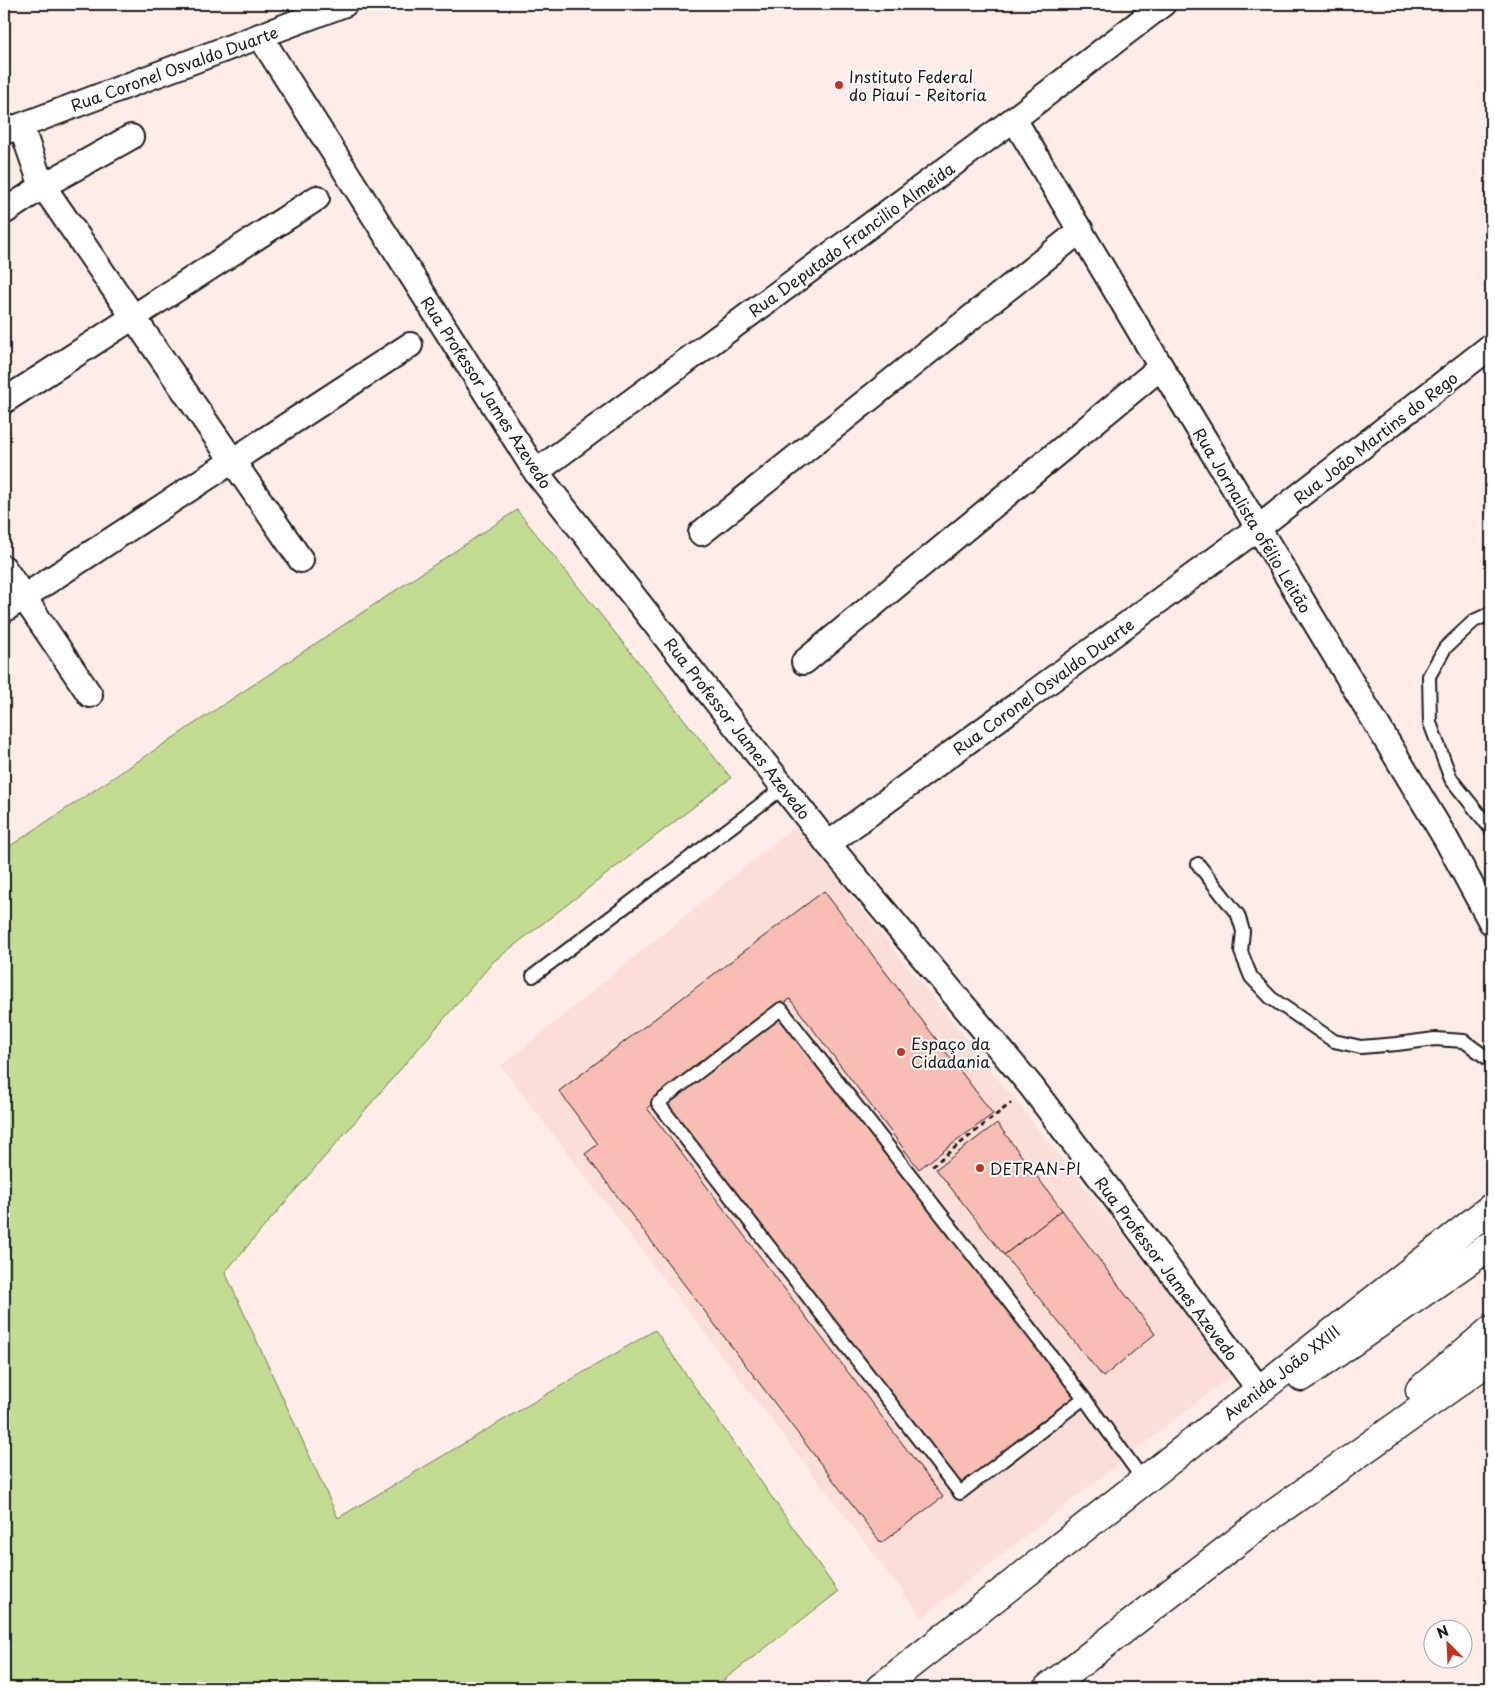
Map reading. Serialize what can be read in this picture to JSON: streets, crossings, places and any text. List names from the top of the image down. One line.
{"streets":{"main road":["Avenida João XXIII"],"street":["Rua Coronel Osvaldo Duarte","Rua Deputado Francilio Almeida","Rua Professor James Azevedo","Rua João Martins do Rego","Rua Jornalista ofélio Leitão"]},"crossings":[["Rua Coronel Osvaldo Duarte","Rua Professor James Azevedo"],["Rua Coronel Osvaldo Duarte","Rua João Martins do Rego"],["Rua Coronel Osvaldo Duarte","Rua Jornalista ofélio Leitão"],["Rua Deputado Francilio Almeida","Rua Professor James Azevedo"],["Rua Deputado Francilio Almeida","Rua Jornalista ofélio Leitão"],["Rua Professor James Azevedo","Avenida João XXIII"],["Rua João Martins do Rego","Rua Jornalista ofélio Leitão"]],"places":["Instituto Federal do Piauí - Reitoria","Espaço da Cidadania","DETRAN-PI"],"north":"top left"}
